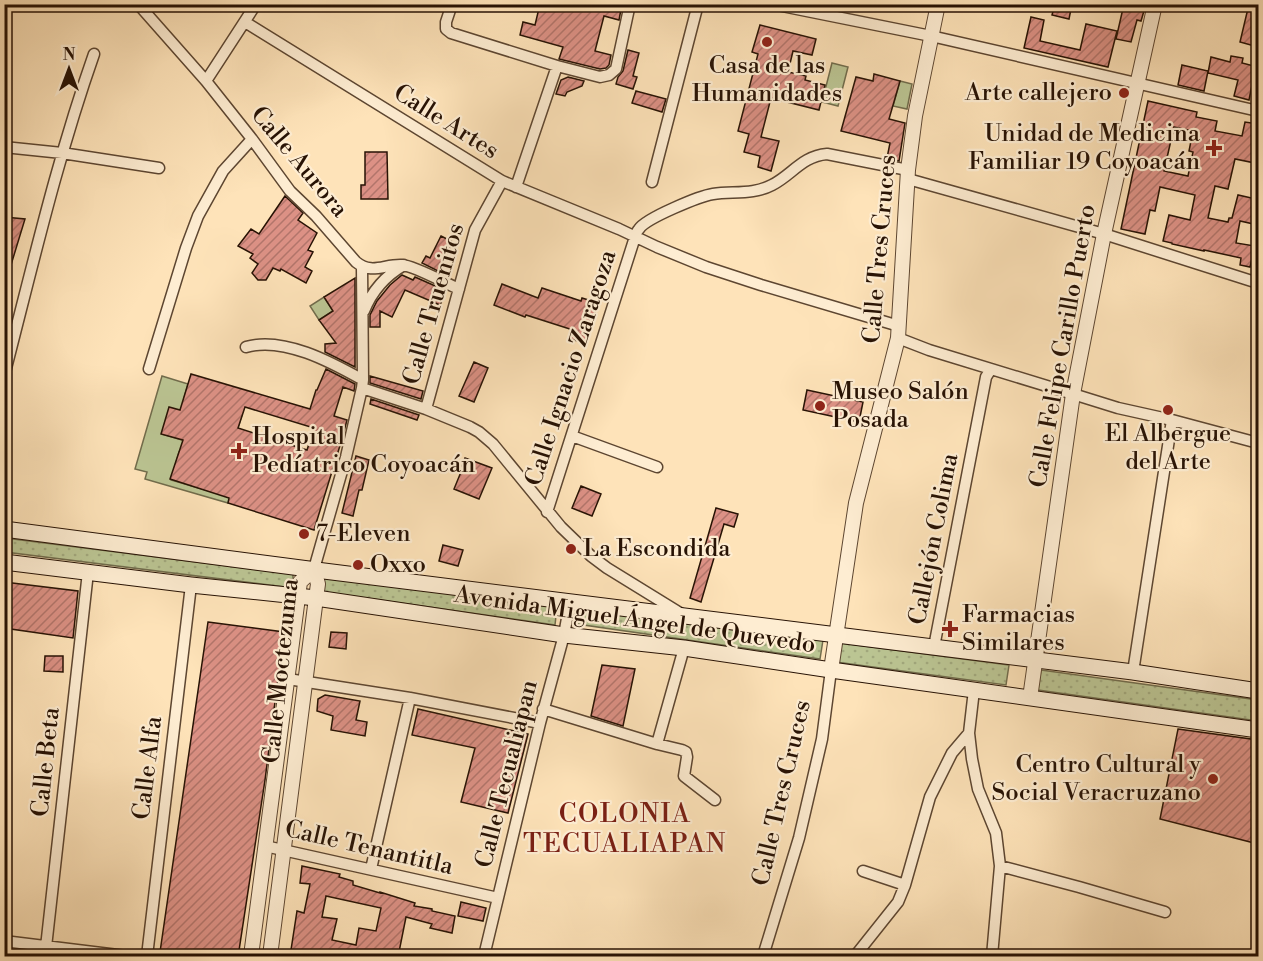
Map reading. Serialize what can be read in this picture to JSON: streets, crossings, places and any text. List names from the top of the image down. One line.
{"streets":{"main road":["Avenida Miguel Ángel de Quevedo"],"street":["Calle Artes","Calle Aurora","Calle Tres Cruces","Calle Truenitos","Calle Felipe Carillo Puerto","Calle Ignacio Zaragoza","Callejón Colima","Calle Moctezuma","Calle Beta","Calle Alfa","Calle Tecualiapan","Calle Tenantitla"]},"crossings":[["Calle Artes","Calle Tres Cruces"],["Calle Artes","Calle Truenitos"],["Calle Artes","Calle Felipe Carillo Puerto"],["Calle Artes","Calle Ignacio Zaragoza"],["Calle Artes","Callejón Colima"],["Calle Tres Cruces","Avenida Miguel Ángel de Quevedo"],["Calle Felipe Carillo Puerto","Avenida Miguel Ángel de Quevedo"],["Callejón Colima","Avenida Miguel Ángel de Quevedo"],["Avenida Miguel Ángel de Quevedo","Calle Moctezuma"],["Avenida Miguel Ángel de Quevedo","Calle Beta"],["Avenida Miguel Ángel de Quevedo","Calle Alfa"],["Avenida Miguel Ángel de Quevedo","Calle Tecualiapan"],["Calle Moctezuma","Calle Tenantitla"],["Calle Tecualiapan","Calle Tenantitla"]],"districts":["COLONIA TECUALIAPAN"],"places":{"other":["Casa de las Humanidades","Arte callejero","Museo Salón Posada","El Albergue del Arte","7-Eleven","La Escondida","Oxxo","Centro Cultural y Social Veracruzano"],"health":["Unidad de Medicina Familiar 19 Coyoacán","Hospital Pedíatrico Coyoacán","Farmacias Similares"]},"north":"top"}
